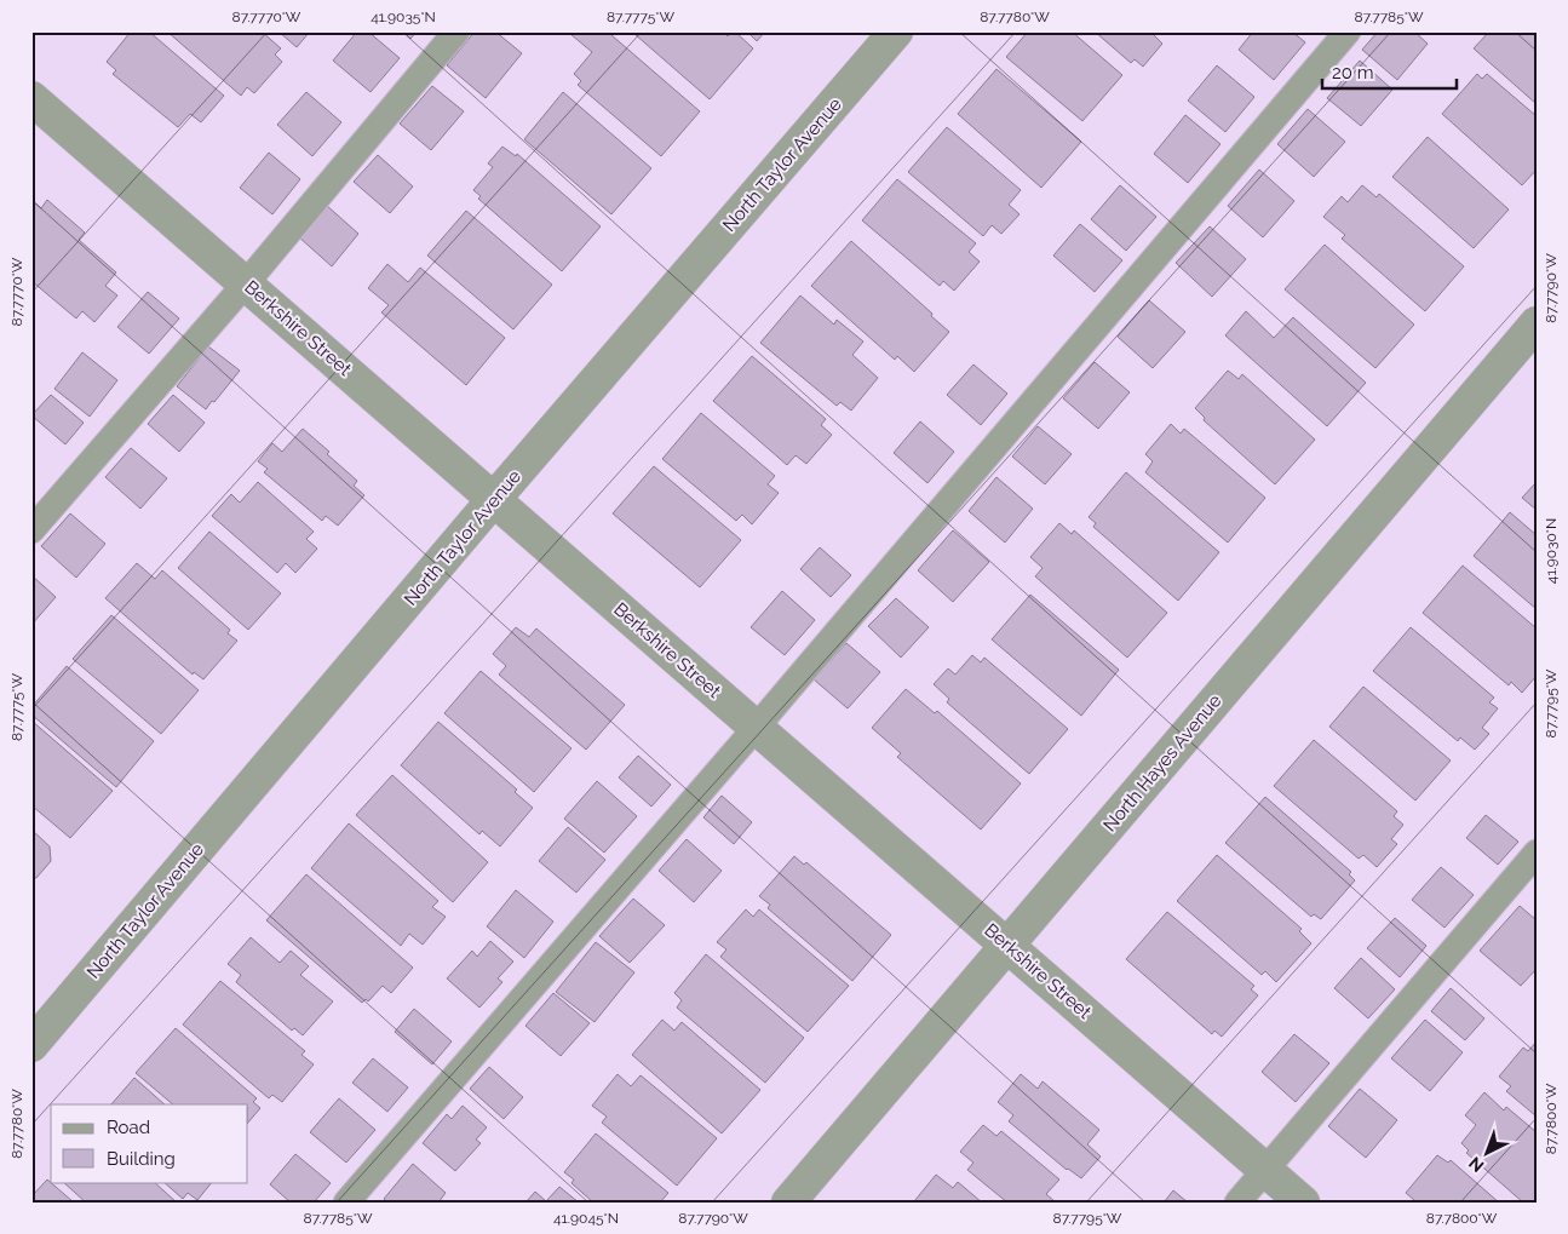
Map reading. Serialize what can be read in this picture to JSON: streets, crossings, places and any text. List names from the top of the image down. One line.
{"streets":{"street":["North Taylor Avenue","Berkshire Street","North Hayes Avenue"]},"crossings":[["North Taylor Avenue","Berkshire Street"],["Berkshire Street","North Hayes Avenue"]],"legend":["Road","Building"],"scale_bar":"20 m","north":"bottom left","coordinates":["87.7770°W","41.9035°N","87.7775°W","87.7780°W","87.7785°W","87.7790°W","41.9030°N","87.7795°W","87.7800°W","41.9045°N"]}
